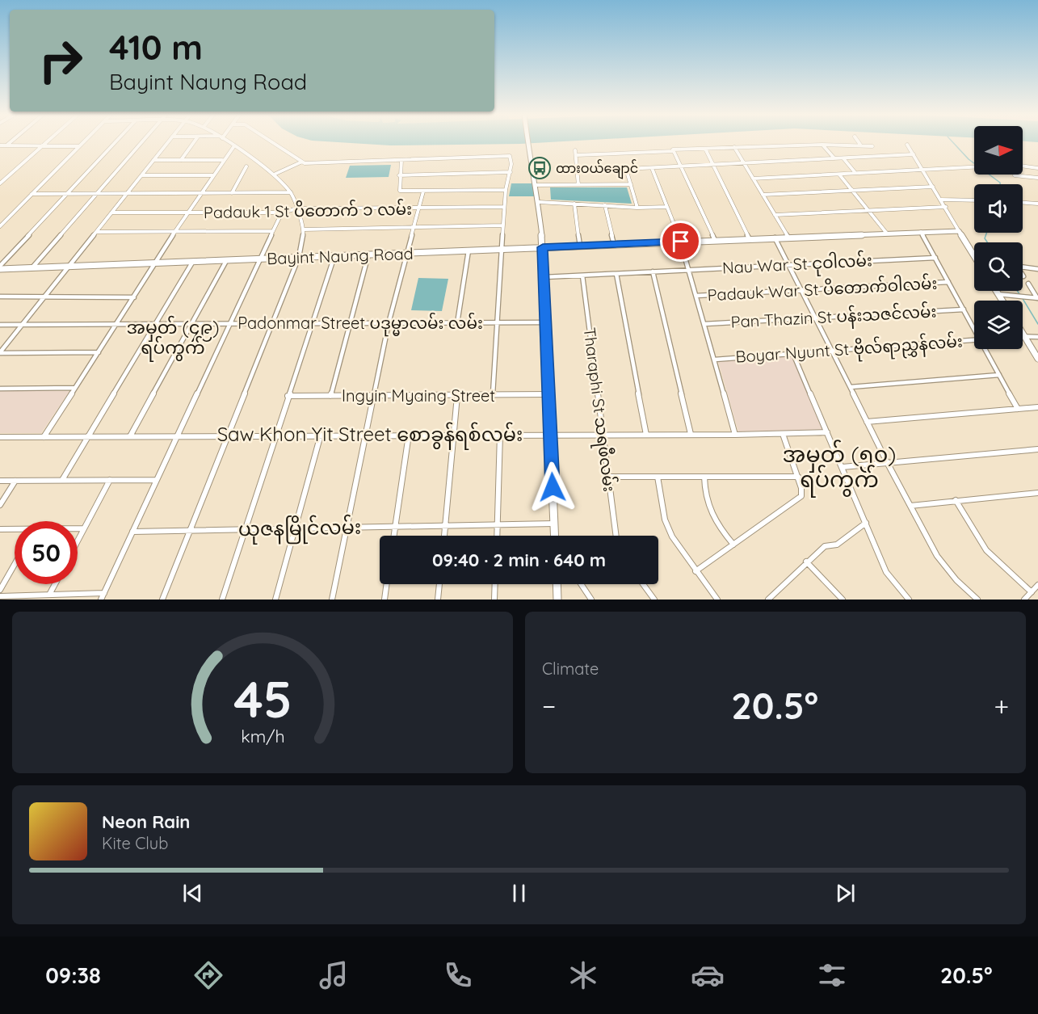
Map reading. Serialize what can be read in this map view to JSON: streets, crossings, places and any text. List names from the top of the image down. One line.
{"streets":{"main road":["Bayint Naung Road"],"street":["Padauk 1 St ပိတောက် ၁ လမ်း","Nau War St ငုဝါလမ်း","Padauk War St ပိတောက်ဝါလမ်း","Pan Thazin St ပန်းသဇင်လမ်း","Padonmar Street ပဒုမ္မာလမ်း လမ်း","Boyar Nyunt St ဗိုလ်ရာညွှန်လမ်း","Ingyin Myaing Street","Tharaphi St သရဖီလမ်း","Saw Khon Yit Street စောခွန်ရစ်လမ်း","ယုဇနမြိုင်လမ်း"]},"crossings":[["Nau War St ငုဝါလမ်း","Tharaphi St သရဖီလမ်း"],["Tharaphi St သရဖီလမ်း","Saw Khon Yit Street စောခွန်ရစ်လမ်း"]],"districts":["အမှတ် (၄၉) ရပ်ကွက်","အမှတ် (၅၀) ရပ်ကွက်"],"places":{"bus stop":["ထားဝယ်ချောင်"]},"north":"right","page":{"turn":["410 m","Bayint Naung Road"],"limit":"50","trip":"09:40 · 2 min · 640 m","tile":"Climate","heat":["−","20.5°","+"],"song":["Neon Rain","Kite Club"],"tabs":["09:38","20.5°"],"gauge":["45","km/h"]}}
